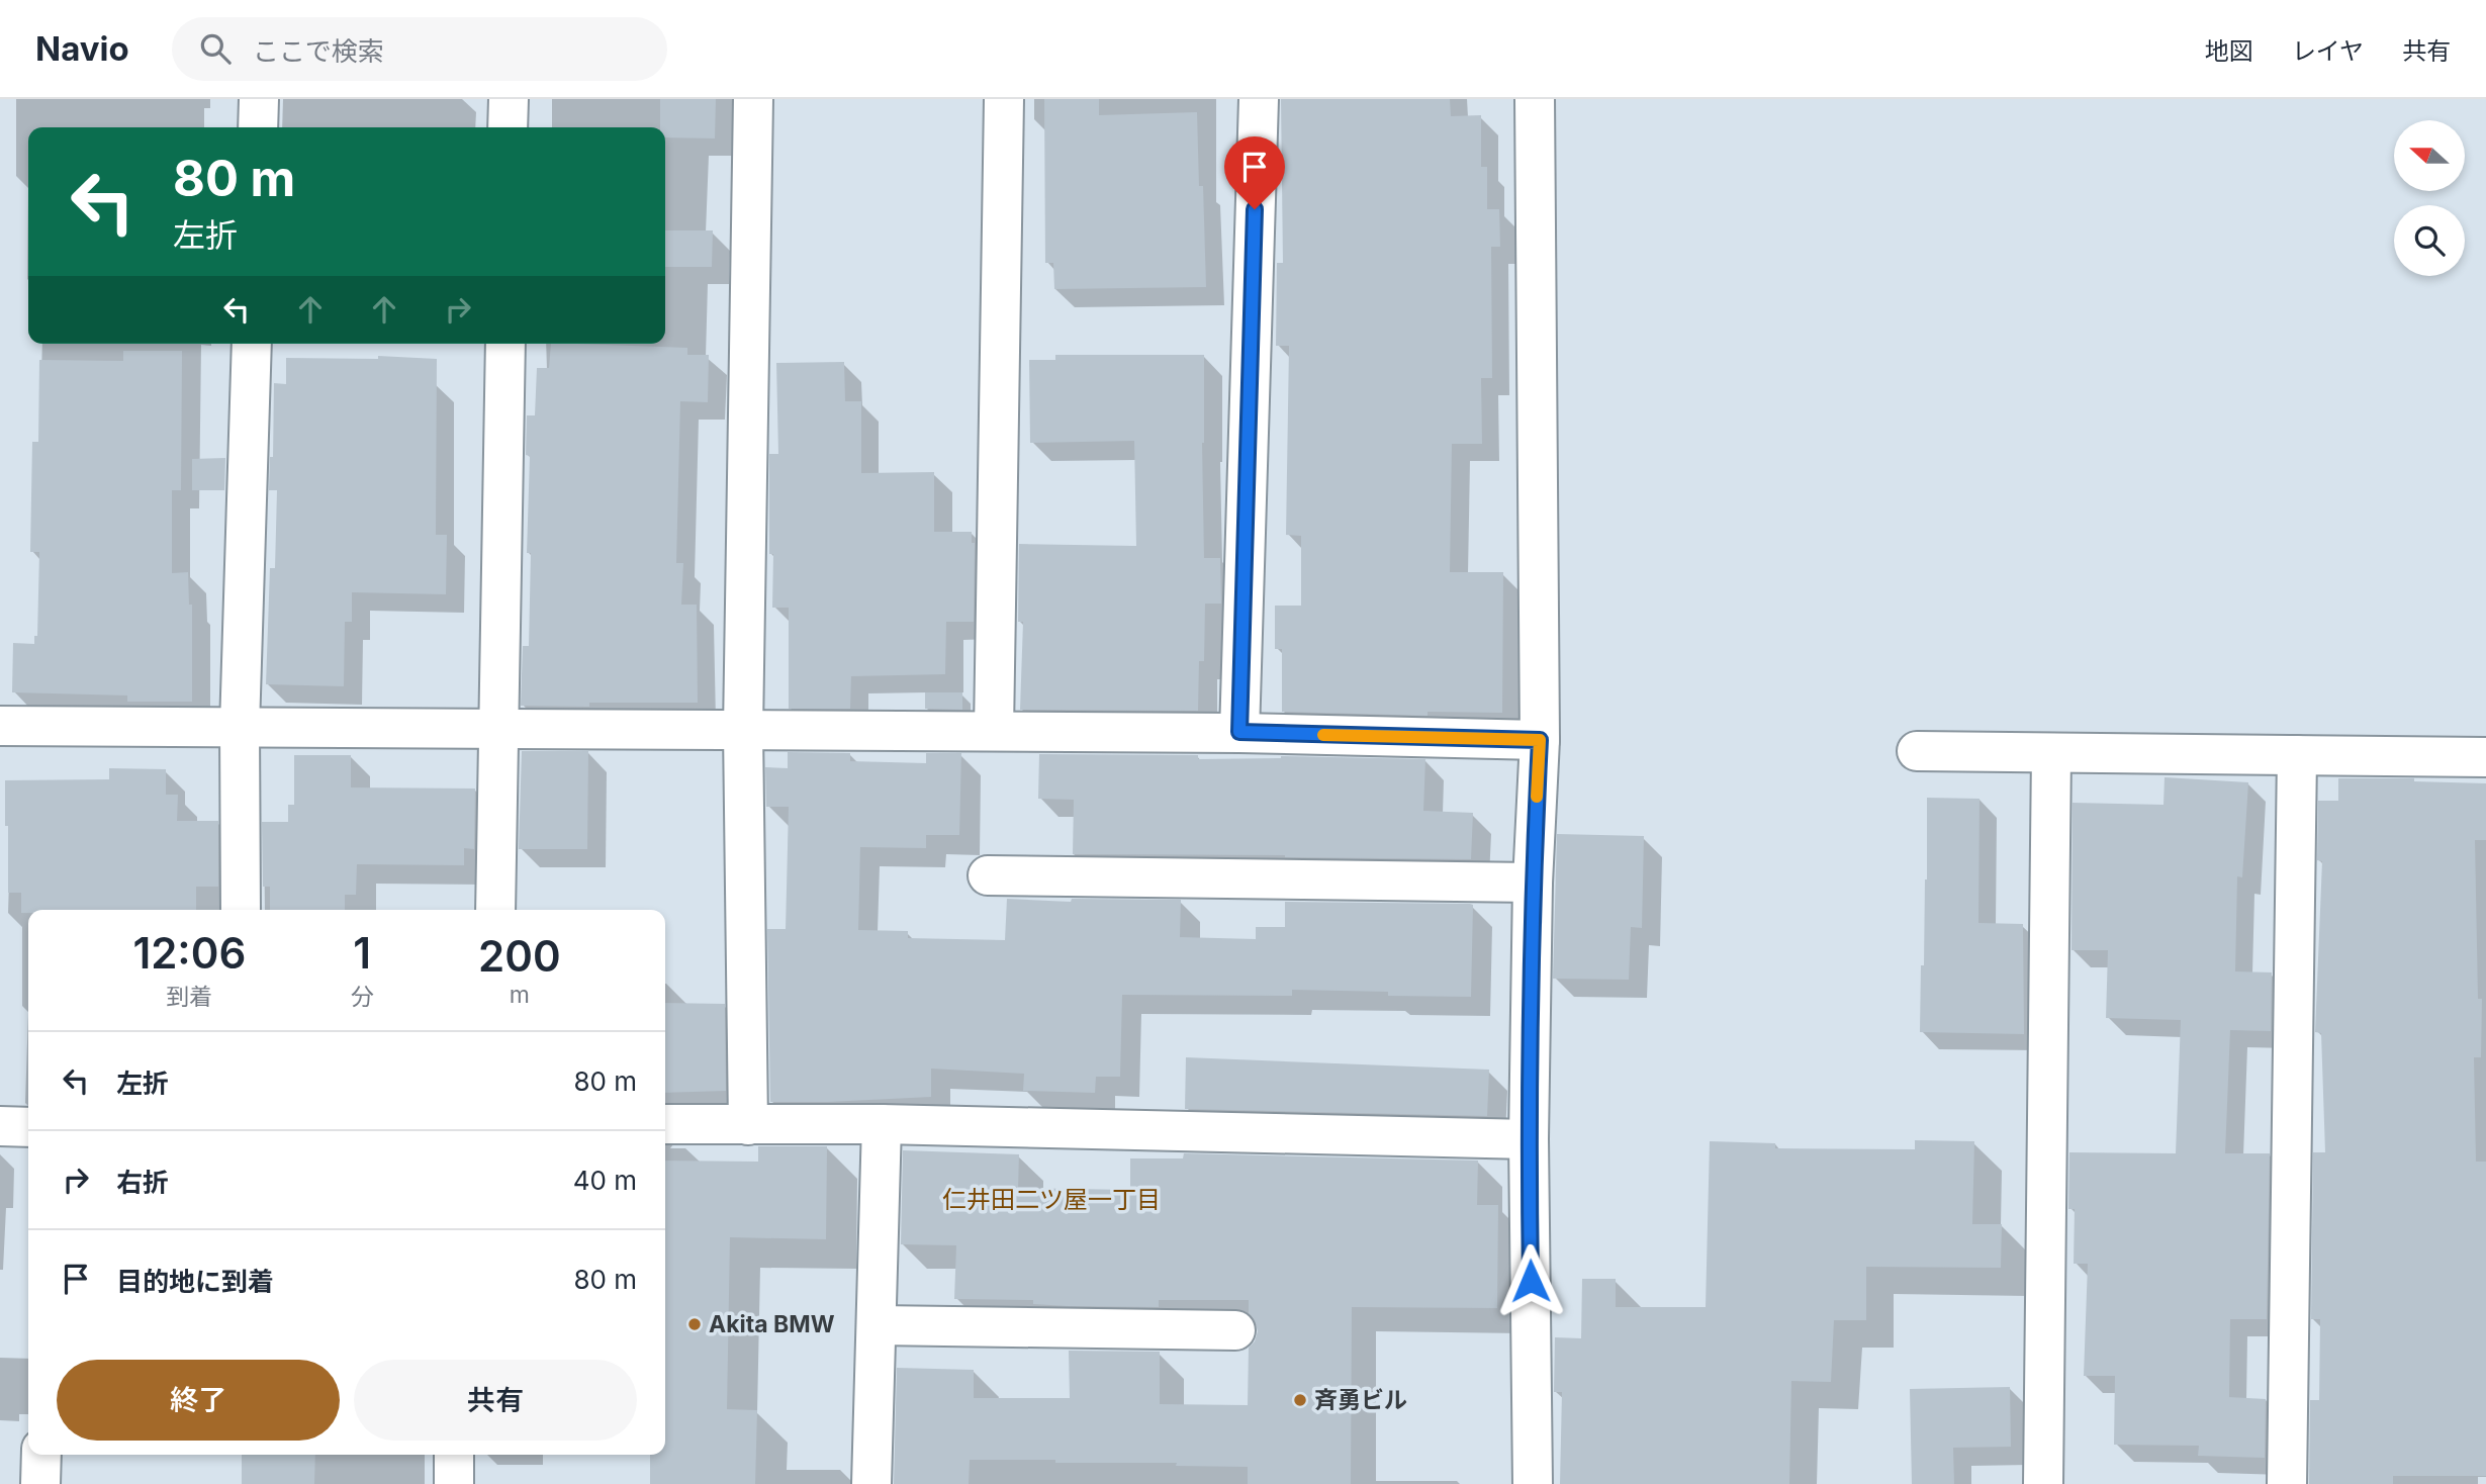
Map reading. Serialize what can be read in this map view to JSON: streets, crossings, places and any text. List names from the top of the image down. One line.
{"districts":["仁井田二ツ屋一丁目"],"places":["Akita BMW","斉勇ビル"],"north":"left","page":{"header":"Navio","search":"ここで検索","nav":["地図","レイヤ","共有"],"turn":["80 m","左折"],"eta":["12:06","到着","1","分","200","m"],"list":[{"name":"左折","value":"80 m"},{"name":"右折","value":"40 m"},{"name":"目的地に到着","value":"80 m"}],"buttons":["終了","共有"]}}
